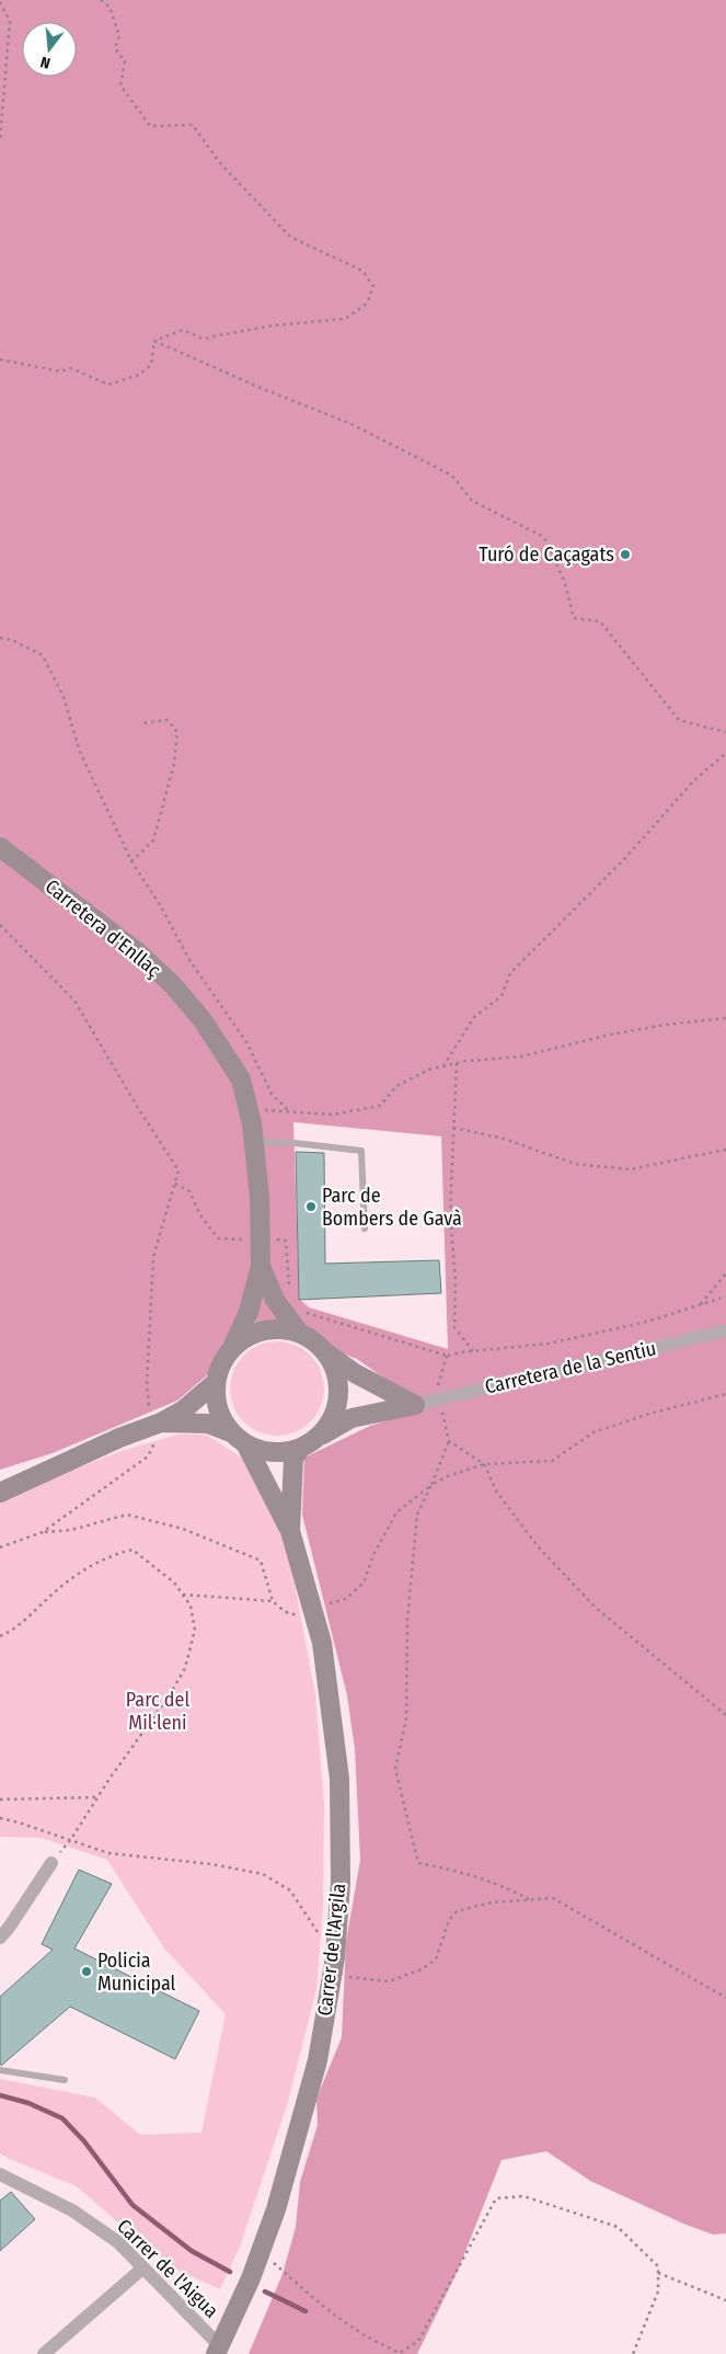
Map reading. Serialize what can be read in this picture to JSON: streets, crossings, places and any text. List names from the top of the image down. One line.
{"streets":{"street":["Carretera d'Enllaç","Carretera de la Sentiu","Carrer de l'Argila","Carrer de l'Aigua"]},"crossings":[["Carretera d'Enllaç","Carretera de la Sentiu"],["Carretera d'Enllaç","Carrer de l'Argila"],["Carretera de la Sentiu","Carrer de l'Argila"],["Carrer de l'Argila","Carrer de l'Aigua"]],"parks":["Parc del Mil·leni"],"places":["Turó de Caçagats","Parc de Bombers de Gavà","Policia Municipal"],"north":"bottom"}
